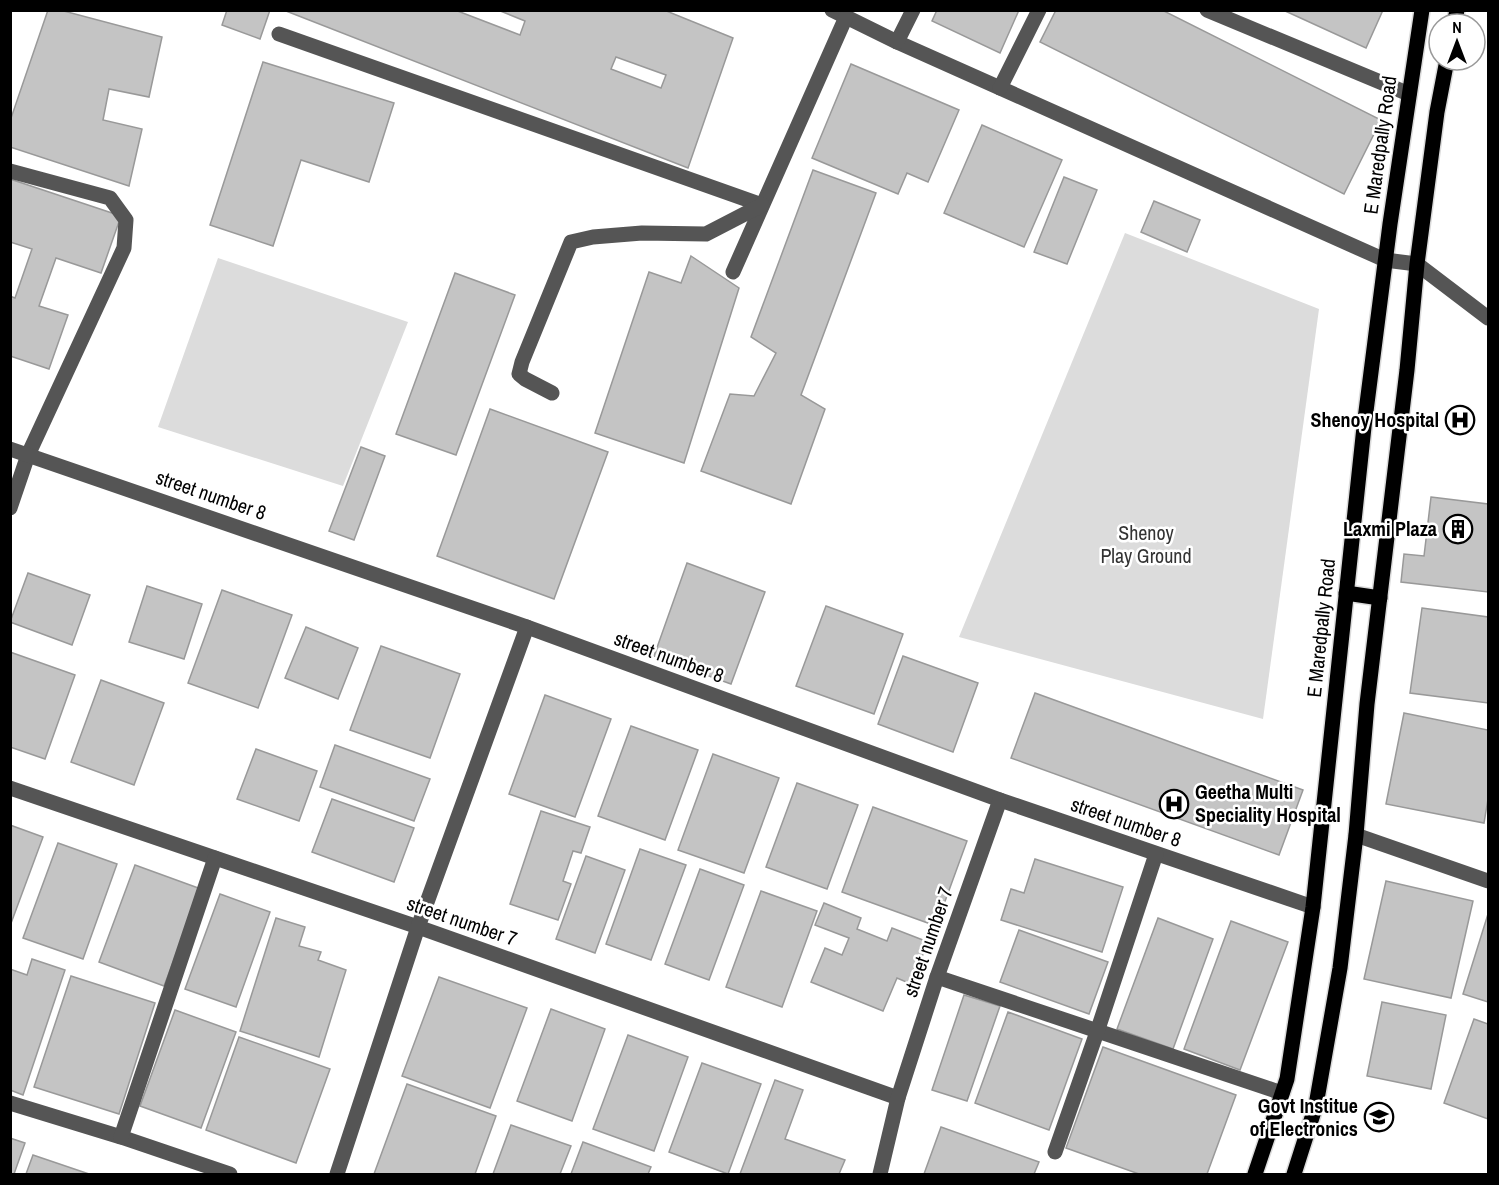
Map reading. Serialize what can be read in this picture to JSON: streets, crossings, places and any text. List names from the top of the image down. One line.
{"streets":{"main road":["E Maredpally Road"],"street":["street number 8","street number 7"]},"crossings":[["E Maredpally Road","street number 8"],["street number 8","street number 7"]],"parks":["Shenoy Play Ground"],"places":{"hospital":["Shenoy Hospital","Geetha Multi Speciality Hospital"],"building":["Laxmi Plaza"],"school or university":["Govt Institue of Electronics"]},"north":"top"}
